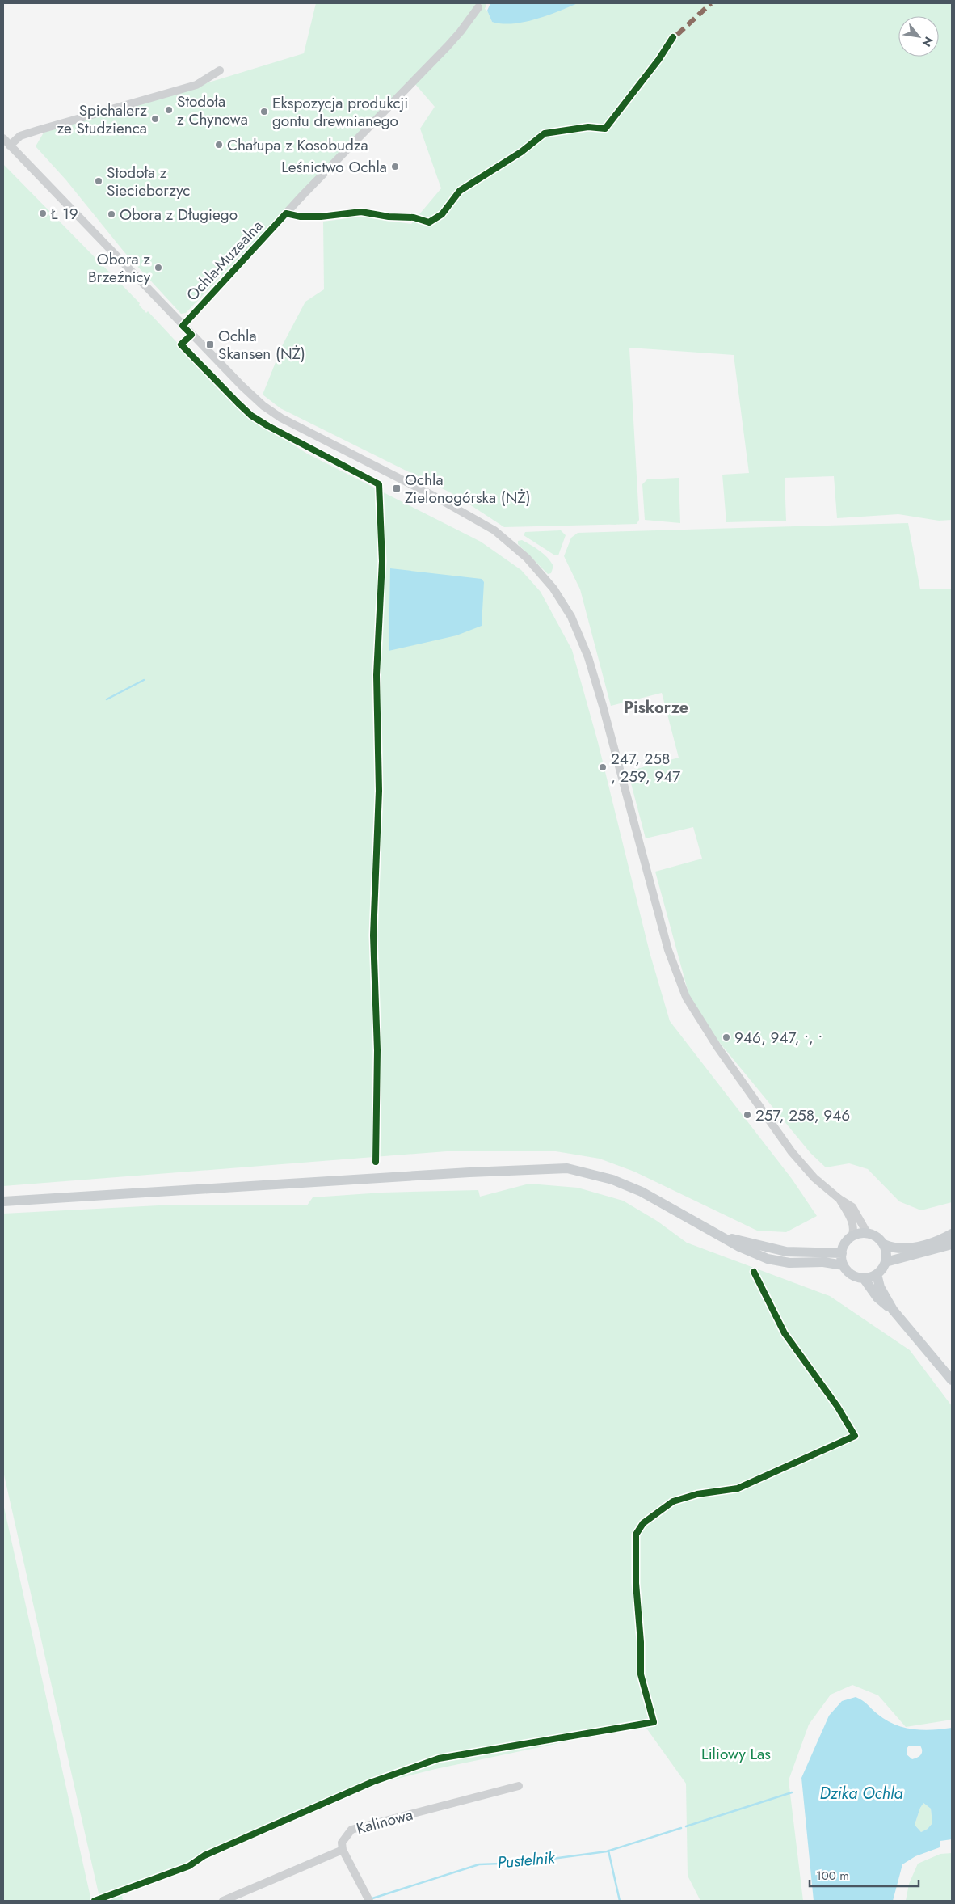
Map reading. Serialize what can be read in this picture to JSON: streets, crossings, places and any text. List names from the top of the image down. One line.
{"streets":{"street":["Ochla-Muzealna","Kalinowa"]},"districts":["Piskorze"],"water":["Dzika Ochla","Pustelnik"],"parks":["Liliowy Las"],"places":{"other":["Stodoła z Chynowa","Ekspozycja produkcji gontu drewnianego","Spichalerz ze Studzienca","Chałupa z Kosobudza","Leśnictwo Ochla","Stodoła z Siecieborzyc","Ł 19","Obora z Długiego","Obora z Brzeźnicy","247, 258 , 259, 947","946, 947, •, •","257, 258, 946"],"transit":["Ochla Skansen (NŻ)","Ochla Zielonogórska (NŻ)"]},"scale_bar":"100 m","north":"bottom right"}
